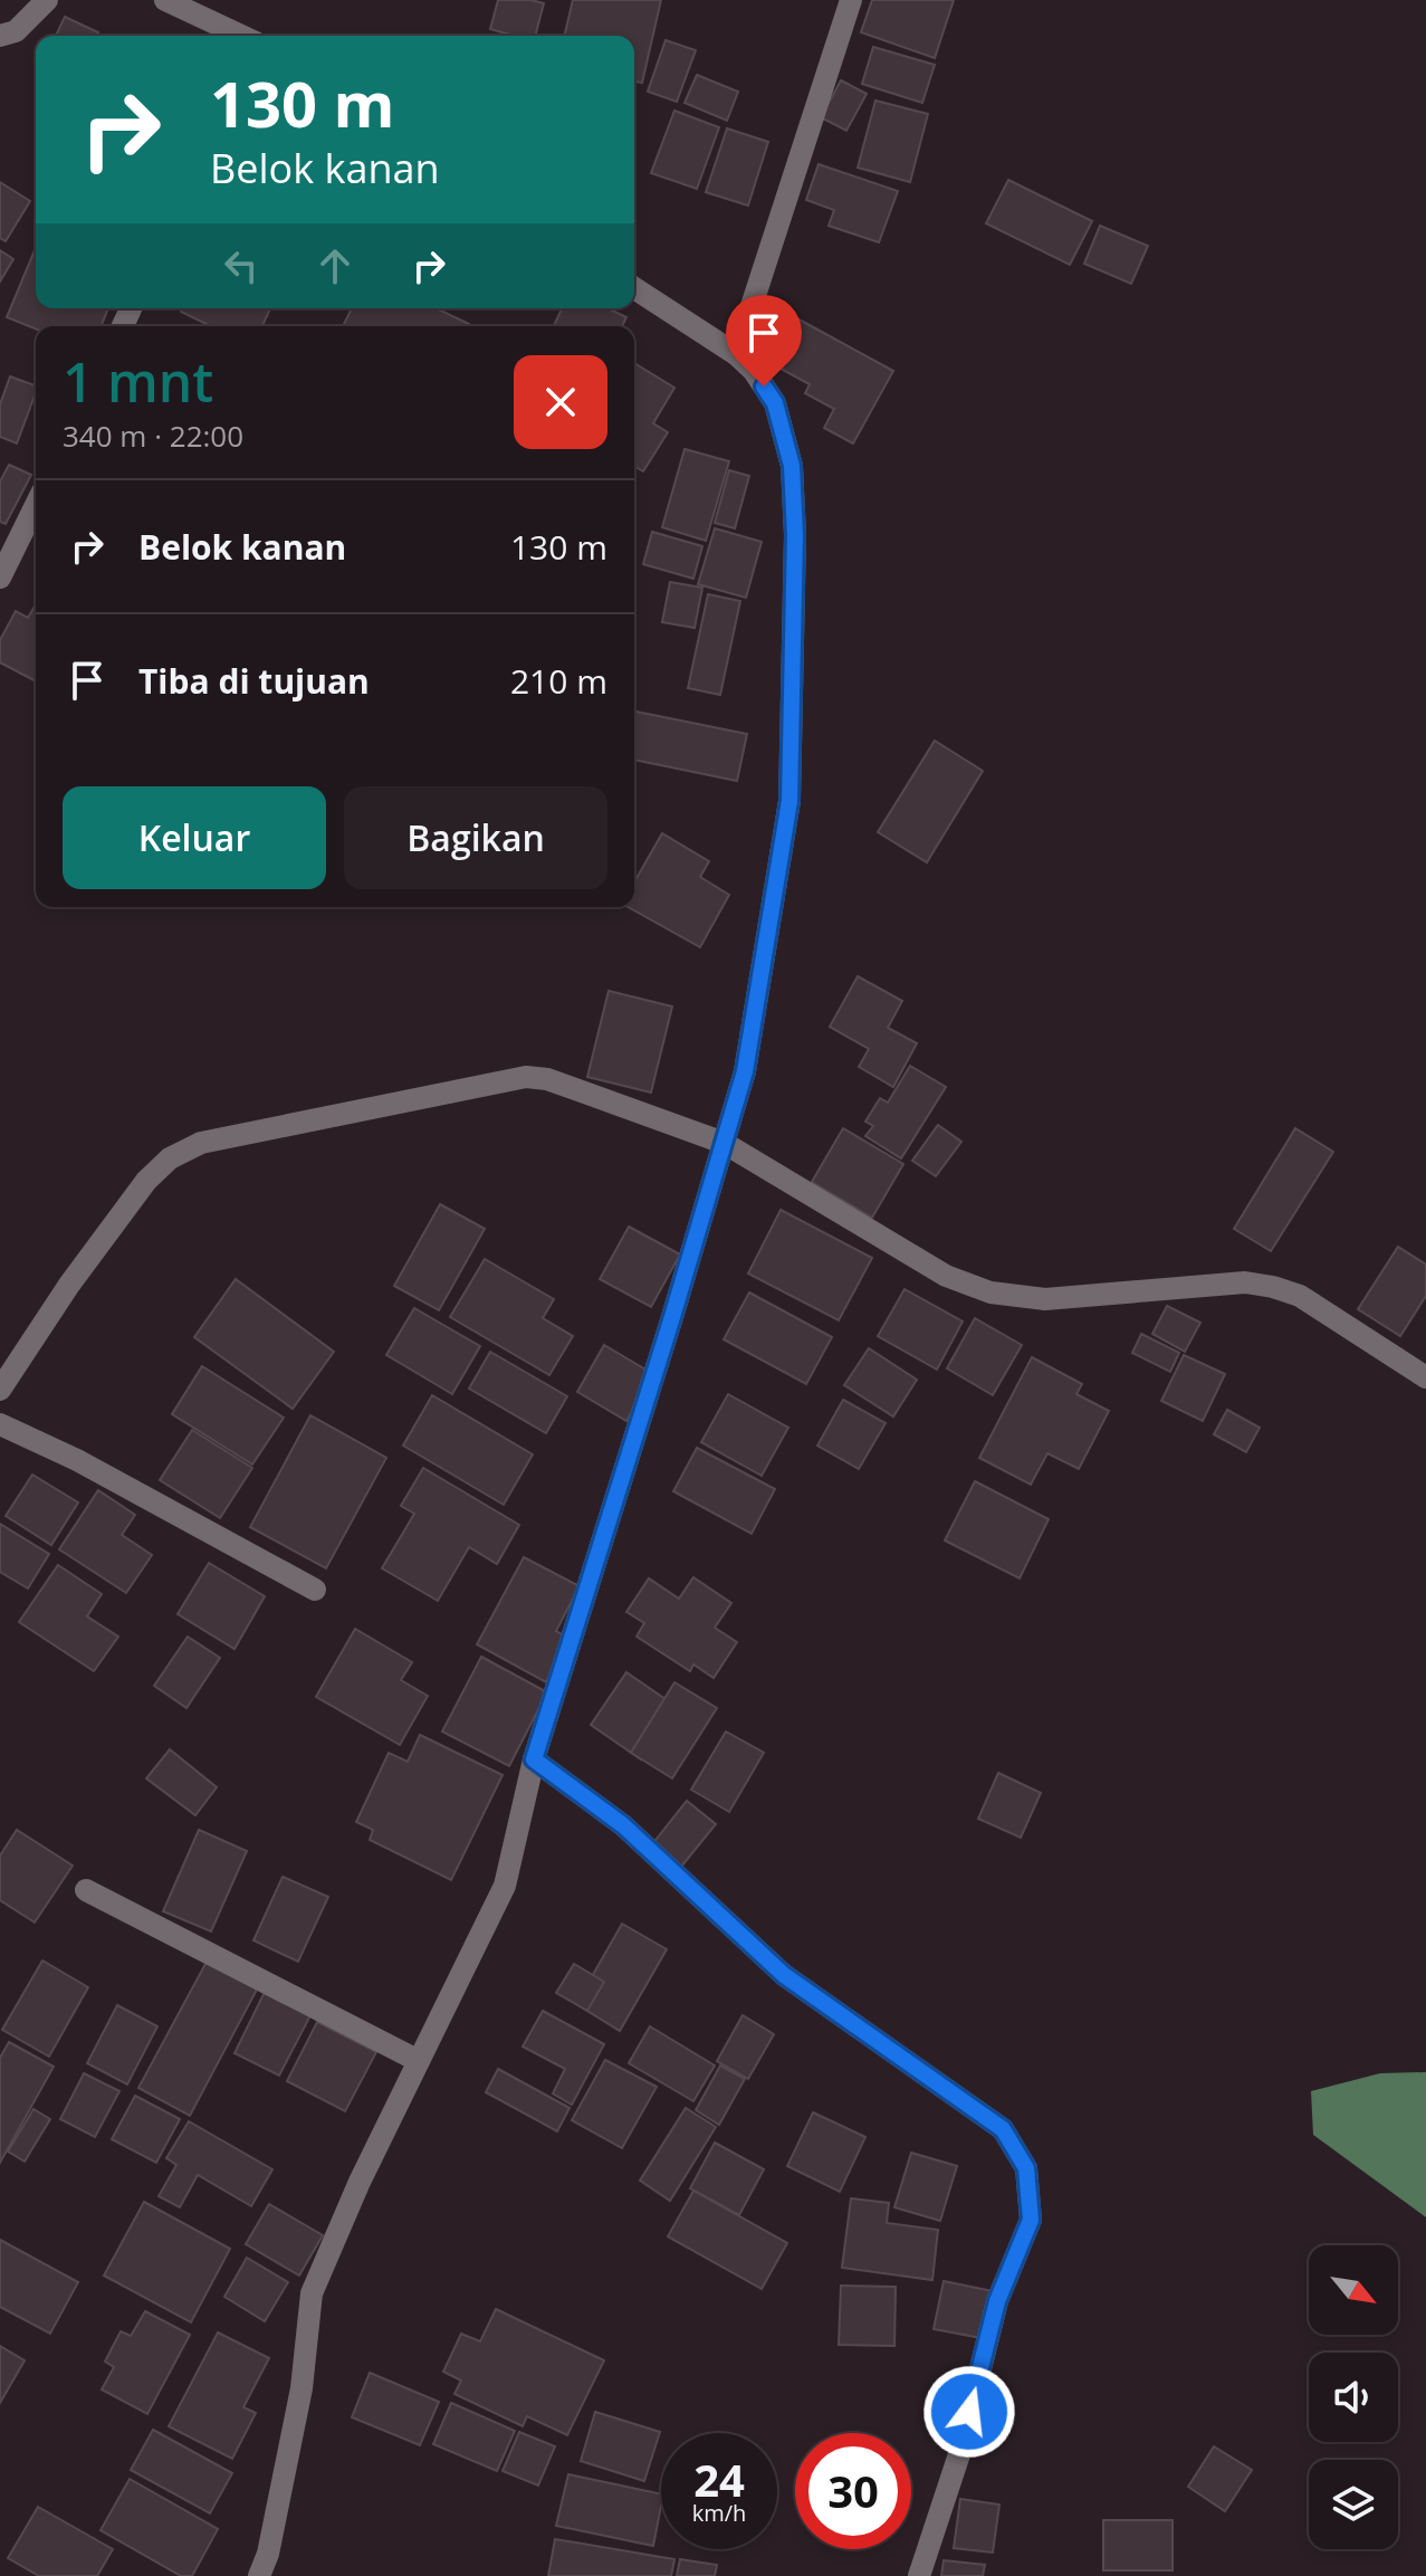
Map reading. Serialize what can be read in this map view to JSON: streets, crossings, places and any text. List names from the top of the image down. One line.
{"north":"bottom right","page":{"turn":["130 m","Belok kanan"],"heading":["1 mnt","340 m · 22:00"],"list":[{"name":"Belok kanan","value":"130 m"},{"name":"Tiba di tujuan","value":"210 m"}],"buttons":["Keluar","Bagikan"],"speed":"24 km/h","limit":"30"}}
